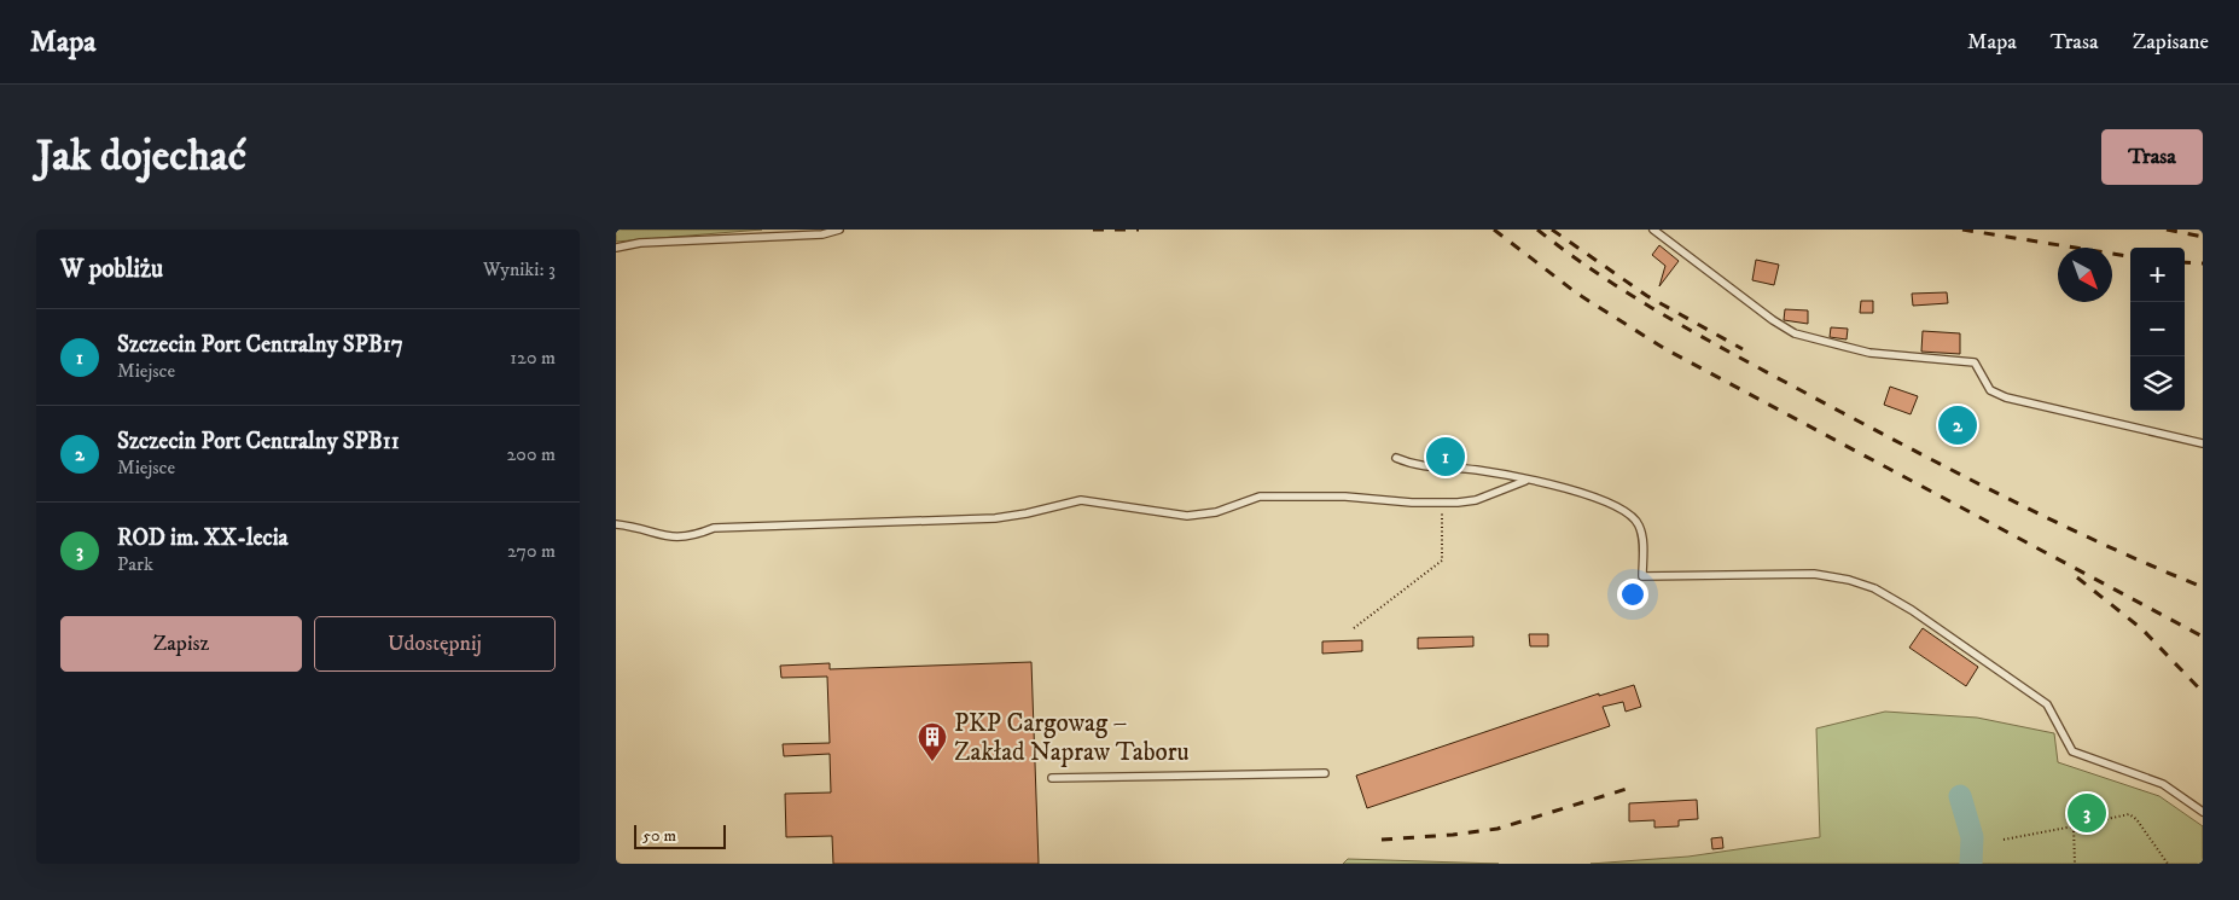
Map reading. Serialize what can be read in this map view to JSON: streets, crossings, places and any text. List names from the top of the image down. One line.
{"places":{"building":["PKP Cargowag – Zakład Napraw Taboru"]},"scale_bar":"50 m","north":"bottom right","page":{"header":"Mapa","nav":["Mapa","Trasa","Zapisane"],"buttons":["Trasa",["Zapisz","Udostępnij"]],"title":"Jak dojechać","heading":["W pobliżu","Wyniki: 3"],"map_buttons":["+","−"],"list":[{"mark":"1","name":"Szczecin Port Centralny SPB17","note":"Miejsce","value":"120 m"},{"mark":"2","name":"Szczecin Port Centralny SPB11","note":"Miejsce","value":"200 m"},{"mark":"3","name":"ROD im. XX-lecia","note":"Park","value":"270 m"}],"pins":["2","1","3"],"scale":"50 m"}}
